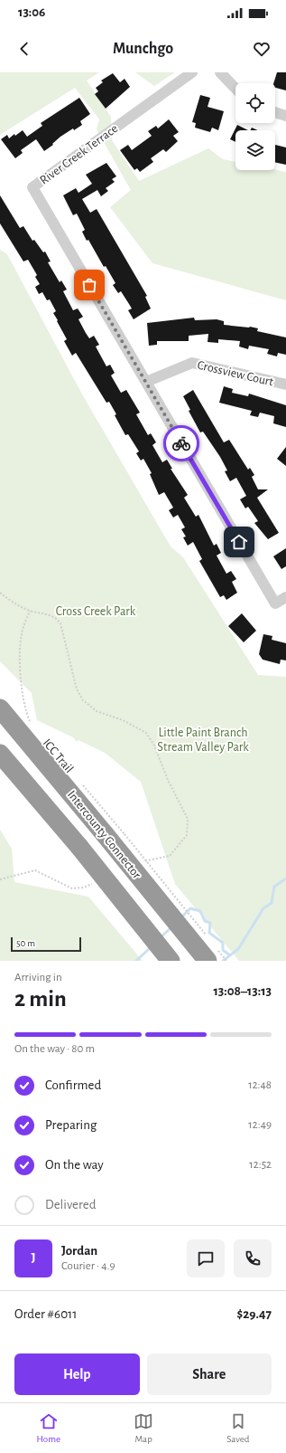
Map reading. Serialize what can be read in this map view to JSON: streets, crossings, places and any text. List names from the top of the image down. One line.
{"streets":{"highway":["Intercounty Connector"],"street":["River Creek Terrace","Crossview Court"],"path":["ICC Trail"]},"crossings":[["River Creek Terrace","Crossview Court"]],"parks":["Cross Creek Park","Little Paint Branch Stream Valley Park"],"scale_bar":"50 m","page":{"status":"13:06","header":"Munchgo","scale":"50 m","heading":["2 min","Arriving in","13:08–13:13"],"panel":["Jordan","Courier · 4.9","Order #6011","$29.47"],"bar":"On the way · 80 m","list":[["Confirmed","12:48"],["Preparing","12:49"],["On the way","12:52"],"Delivered"],"round":"J","buttons":["Help","Share"],"tabs":["Home","Map","Saved"]}}
